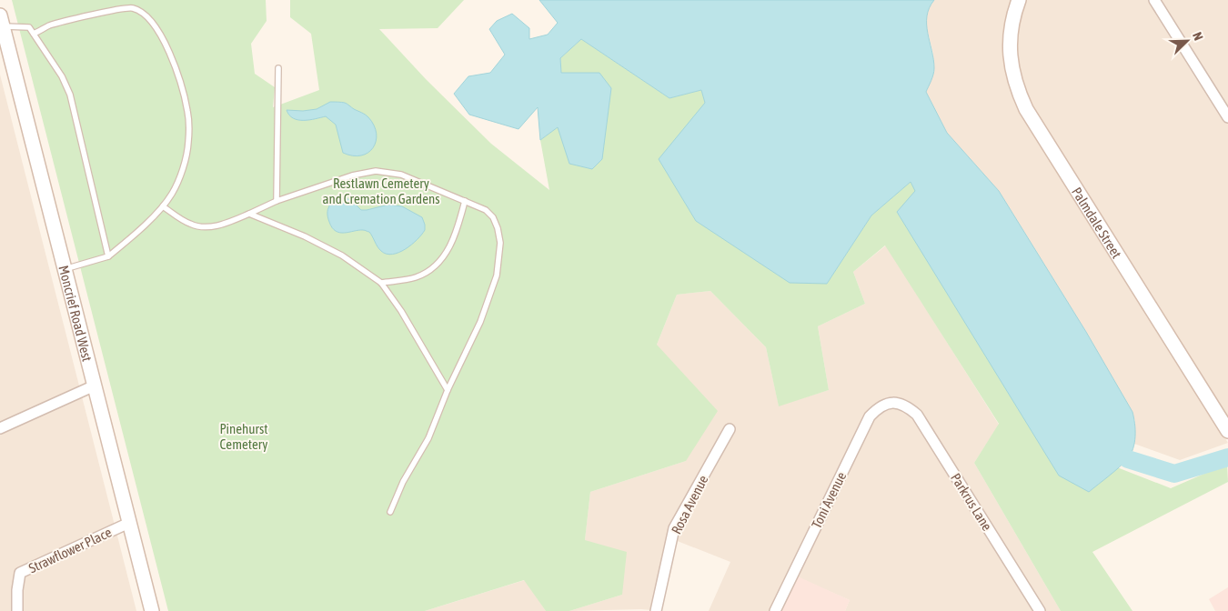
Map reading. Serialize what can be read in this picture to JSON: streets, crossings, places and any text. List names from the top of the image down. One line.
{"streets":{"main road":["Palmdale Street","Moncrief Road West"],"street":["Toni Avenue","Parkrus Lane","Rosa Avenue","Strawflower Place"]},"crossings":[["Moncrief Road West","Strawflower Place"],["Toni Avenue","Parkrus Lane"]],"parks":["Restlawn Cemetery and Cremation Gardens","Pinehurst Cemetery"],"north":"top right"}
